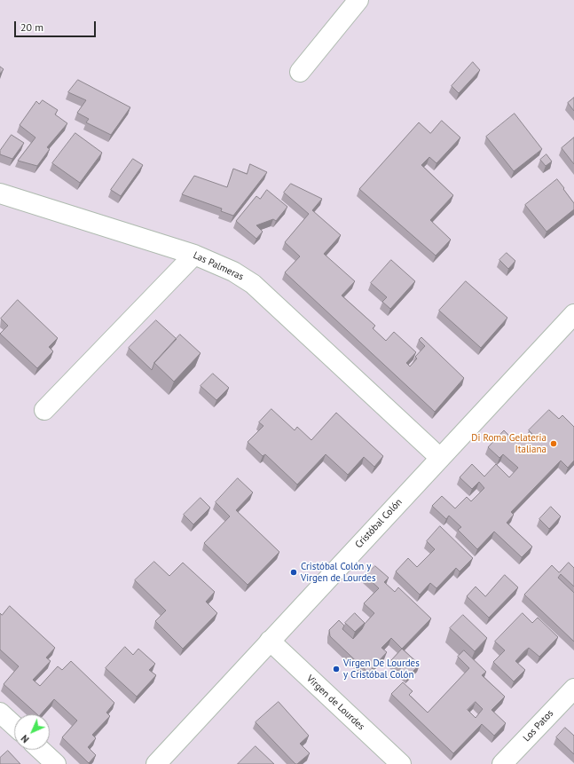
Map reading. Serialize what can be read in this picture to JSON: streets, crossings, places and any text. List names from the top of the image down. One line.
{"streets":{"street":["Las Palmeras","Cristóbal Colón","Virgen de Lourdes","Los Patos"]},"crossings":[["Las Palmeras","Cristóbal Colón"],["Cristóbal Colón","Virgen de Lourdes"]],"places":["Di Roma Gelateria Italiana","Cristóbal Colón y Virgen de Lourdes","Virgen De Lourdes y Cristóbal Colón"],"scale_bar":"20 m","north":"bottom left"}
